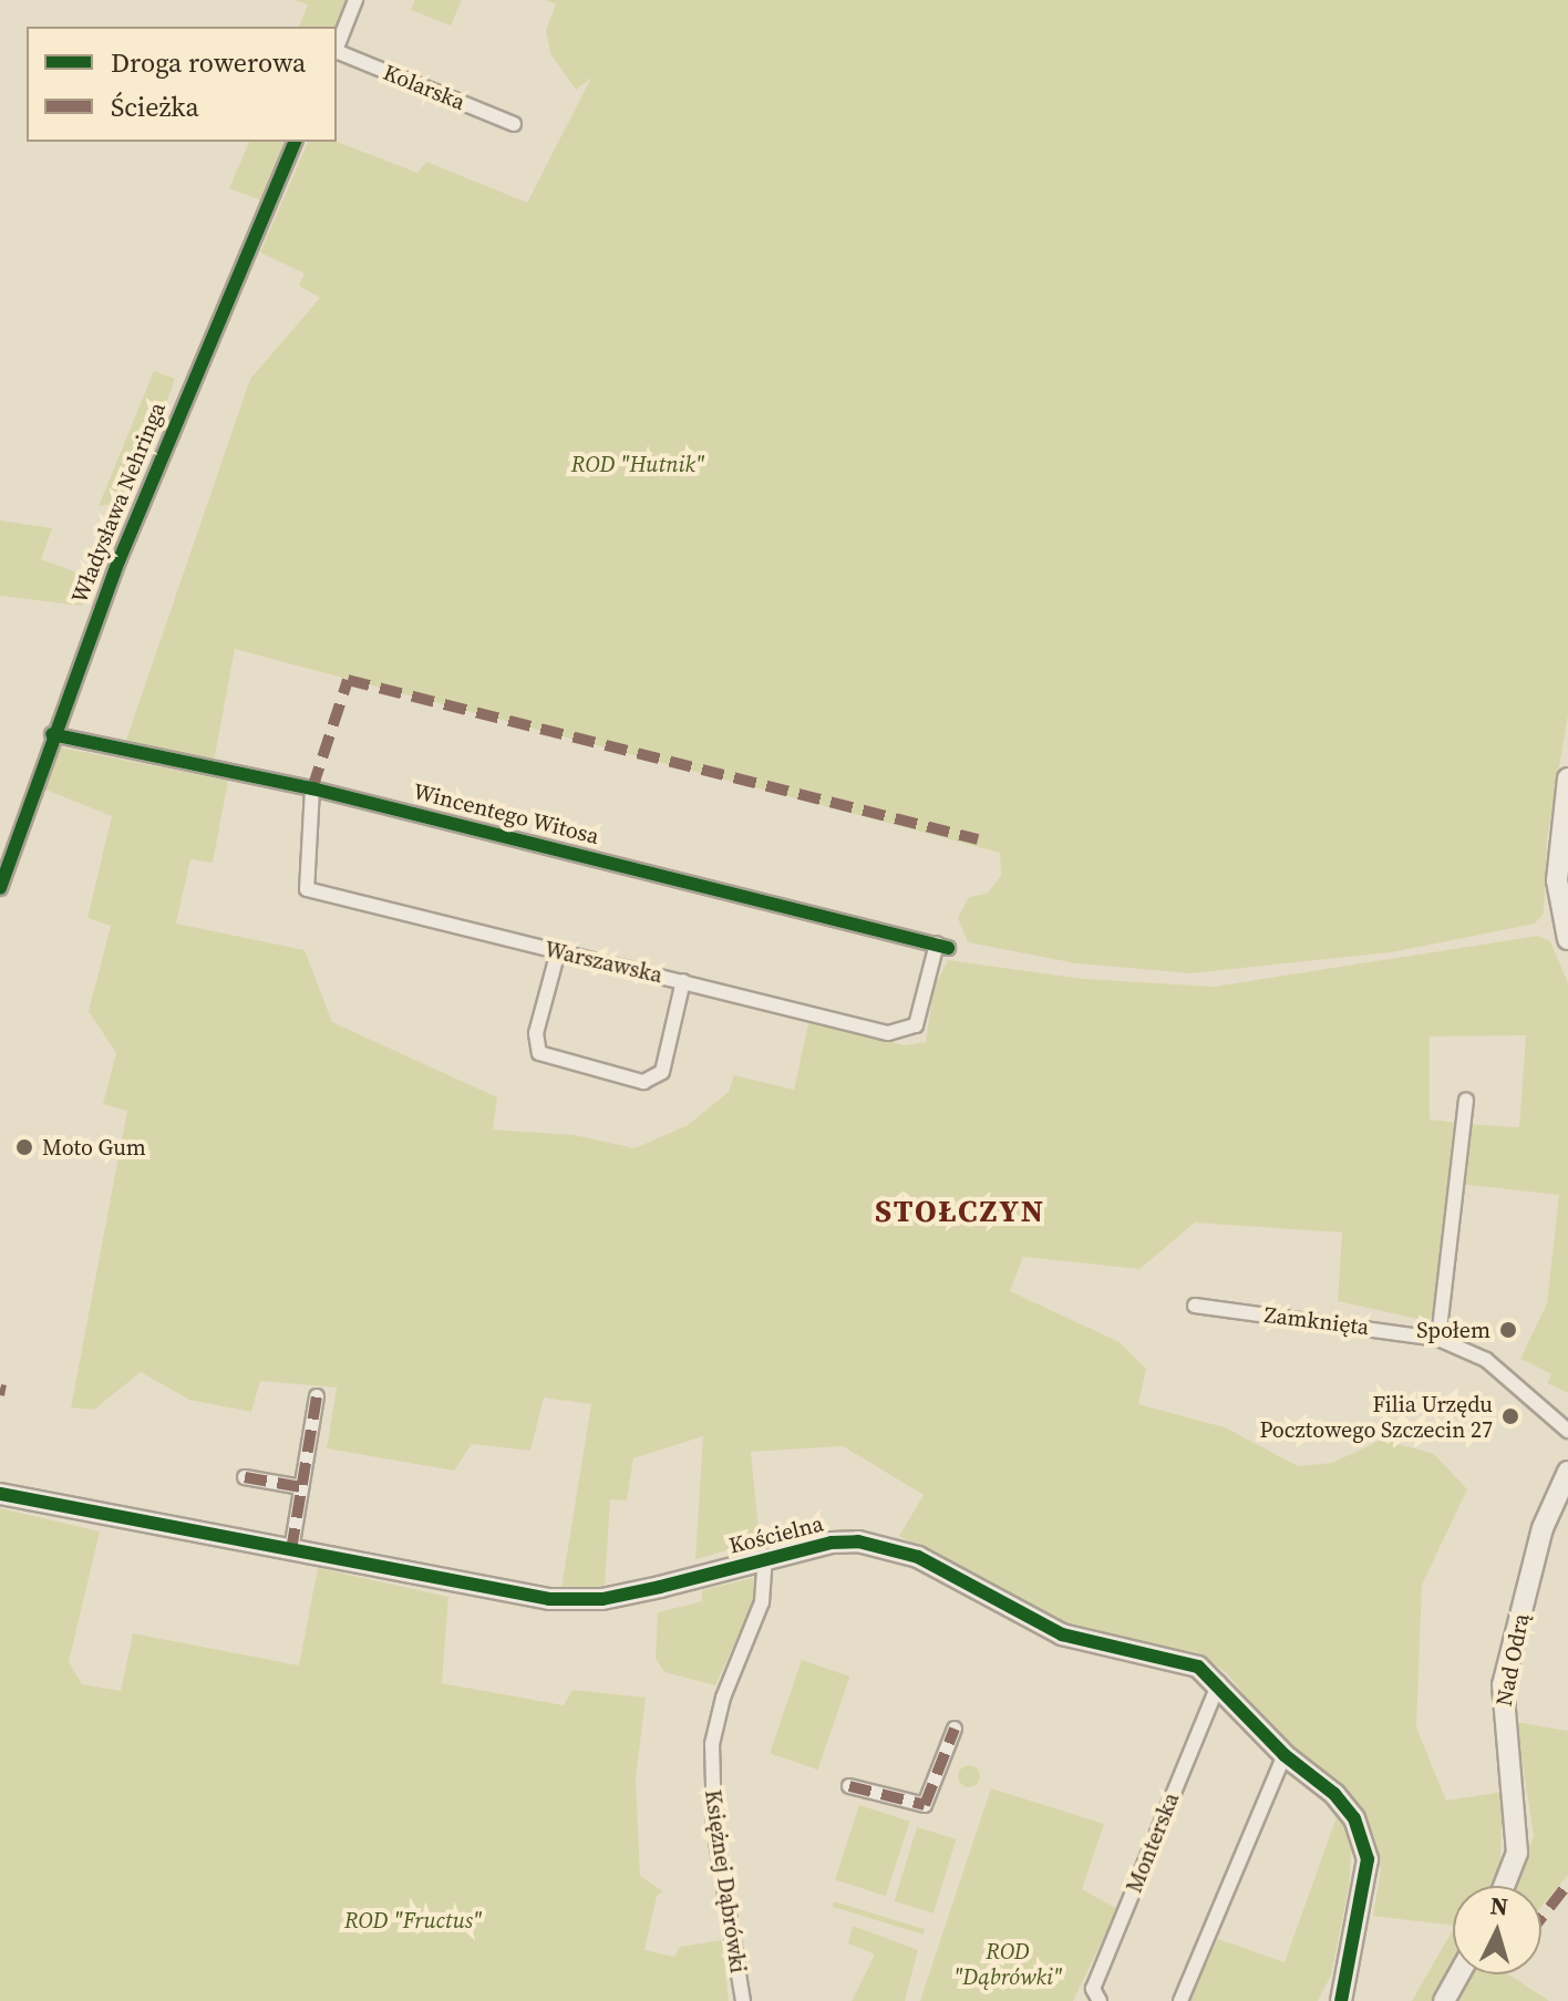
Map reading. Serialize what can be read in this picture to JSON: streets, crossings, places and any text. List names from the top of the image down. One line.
{"streets":{"street":["Kolarska","Władysława Nehringa","Wincentego Witosa","Warszawska","Zamknięta","Kościelna","Nad Odrą","Monterska","Księżnej Dąbrówki"]},"crossings":[["Władysława Nehringa","Wincentego Witosa"],["Wincentego Witosa","Warszawska"],["Kościelna","Monterska"],["Kościelna","Księżnej Dąbrówki"]],"districts":["STOŁCZYN"],"parks":["ROD \"Hutnik\"","ROD \"Fructus\"","ROD \"Dąbrówki\""],"places":["Moto Gum","Społem","Filia Urzędu Pocztowego Szczecin 27"],"legend":["Droga rowerowa","Ścieżka"],"north":"top"}
